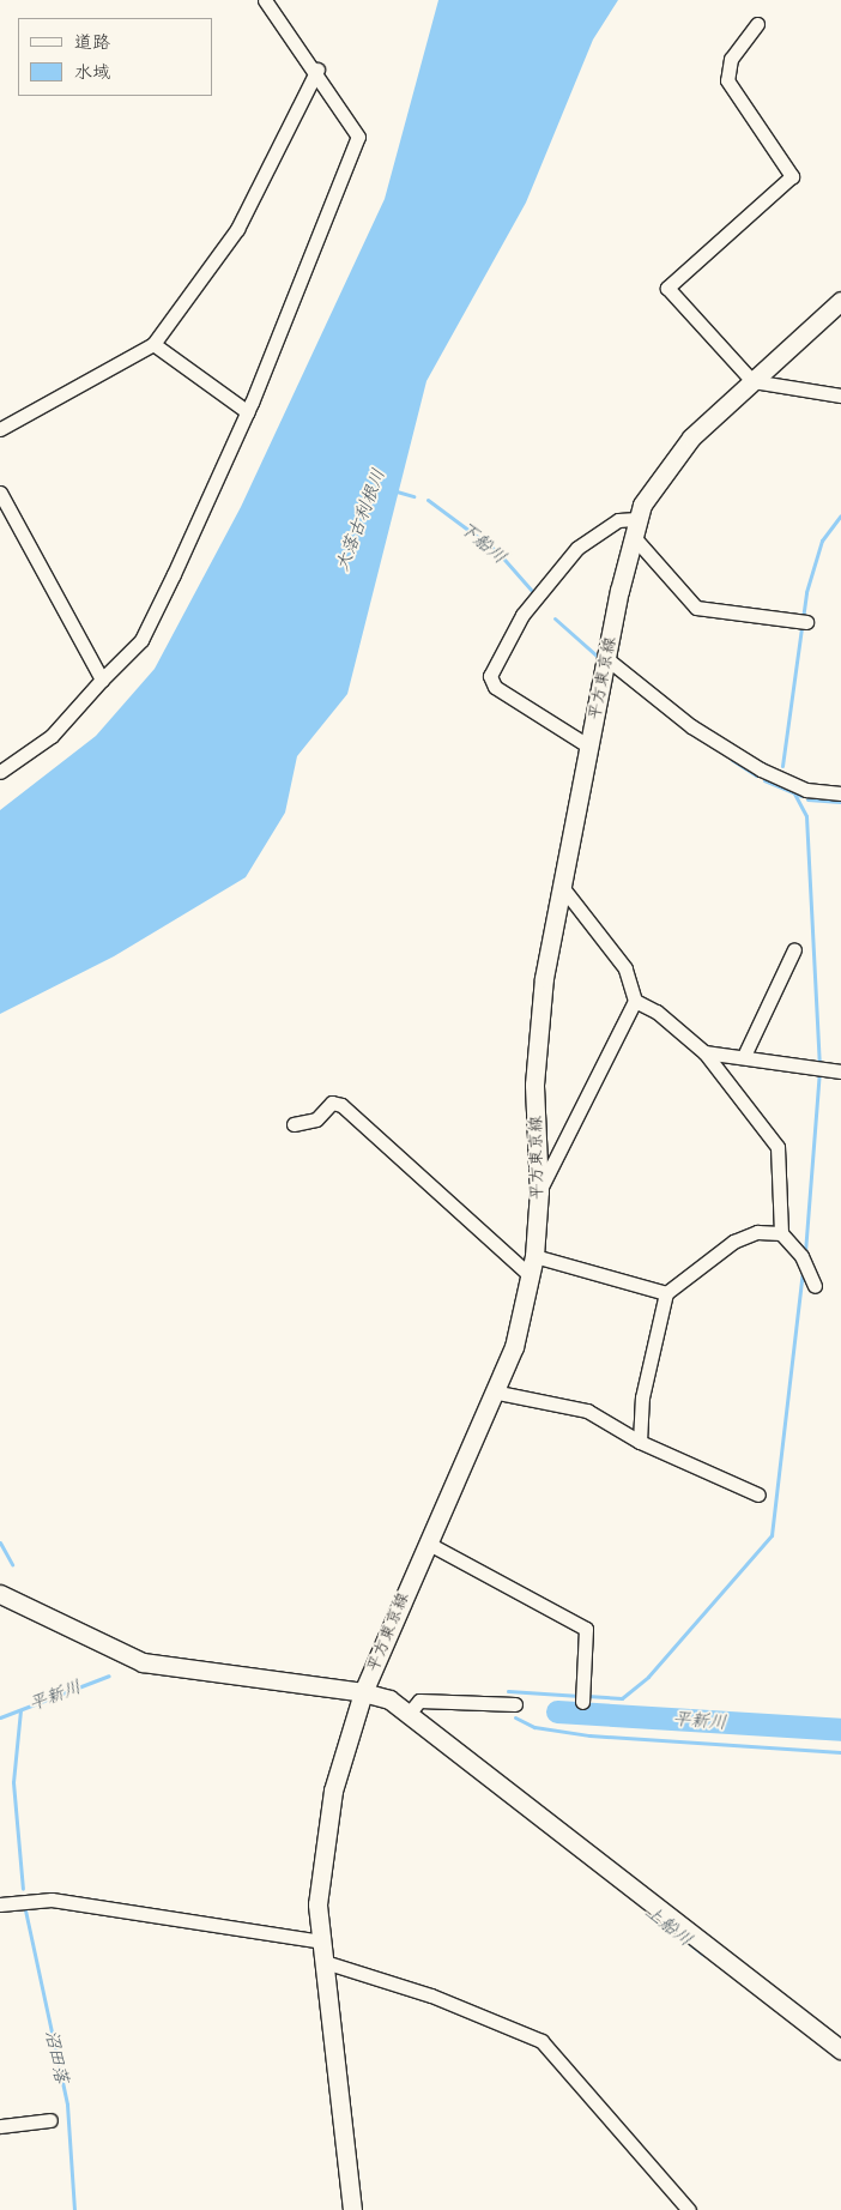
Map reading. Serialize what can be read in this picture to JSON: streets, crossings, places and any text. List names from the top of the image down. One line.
{"streets":{"main road":["平方東京線"]},"water":["大落古利根川","下船川","平新川","上船川","沼田落"],"legend":["道路","水域"]}
